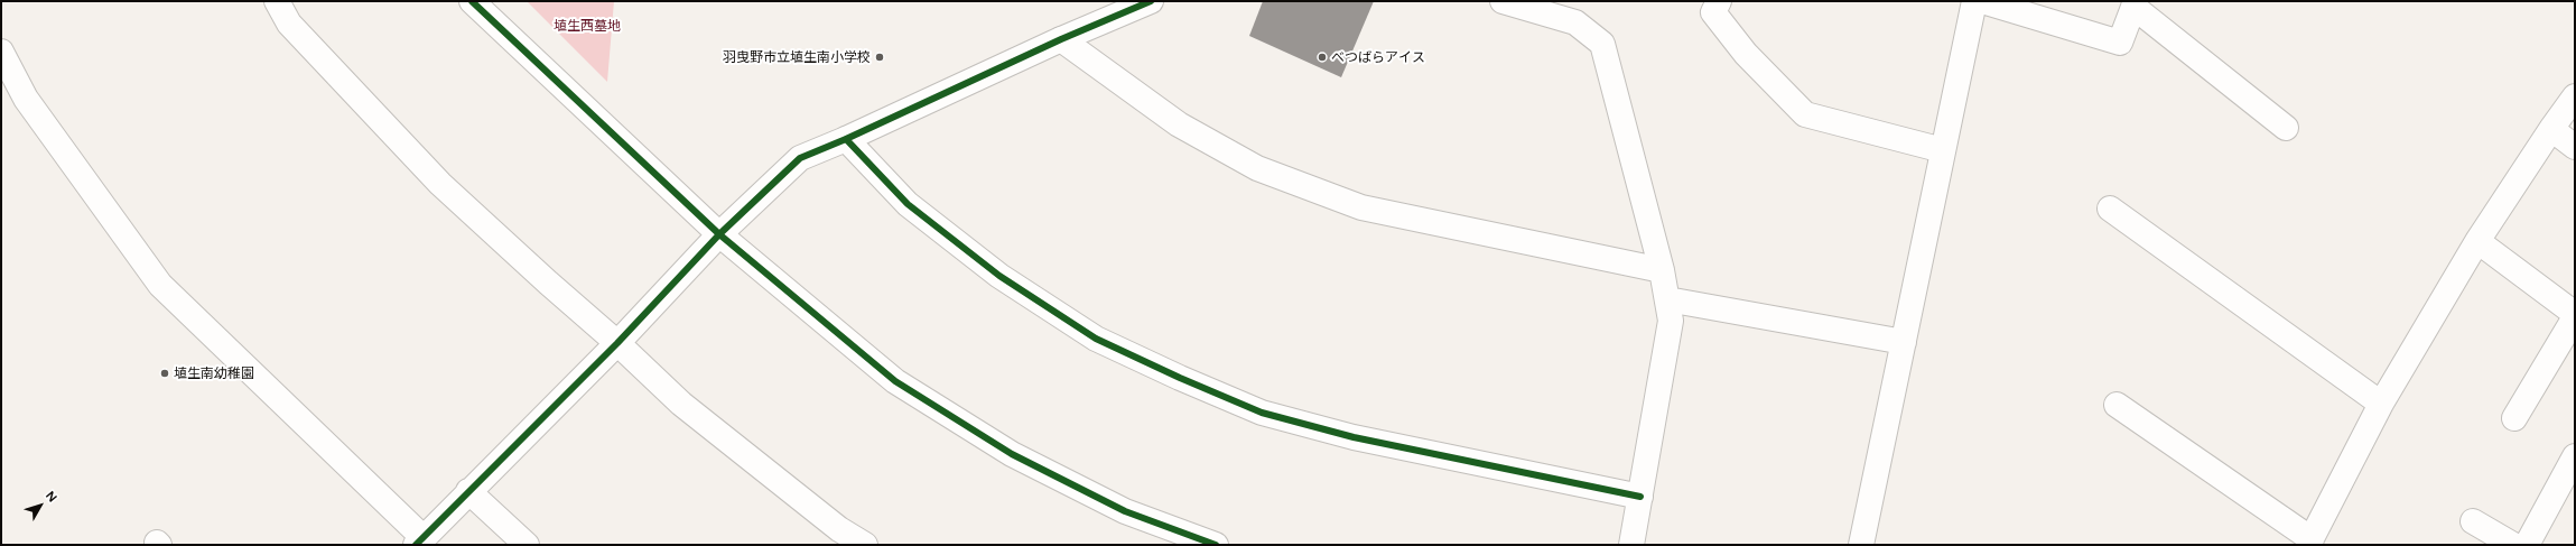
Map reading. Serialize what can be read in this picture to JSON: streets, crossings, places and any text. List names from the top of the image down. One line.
{"parks":["埴生西墓地"],"places":["羽曳野市立埴生南小学校","べつばらアイス","埴生南幼稚園"],"north":"top right"}
